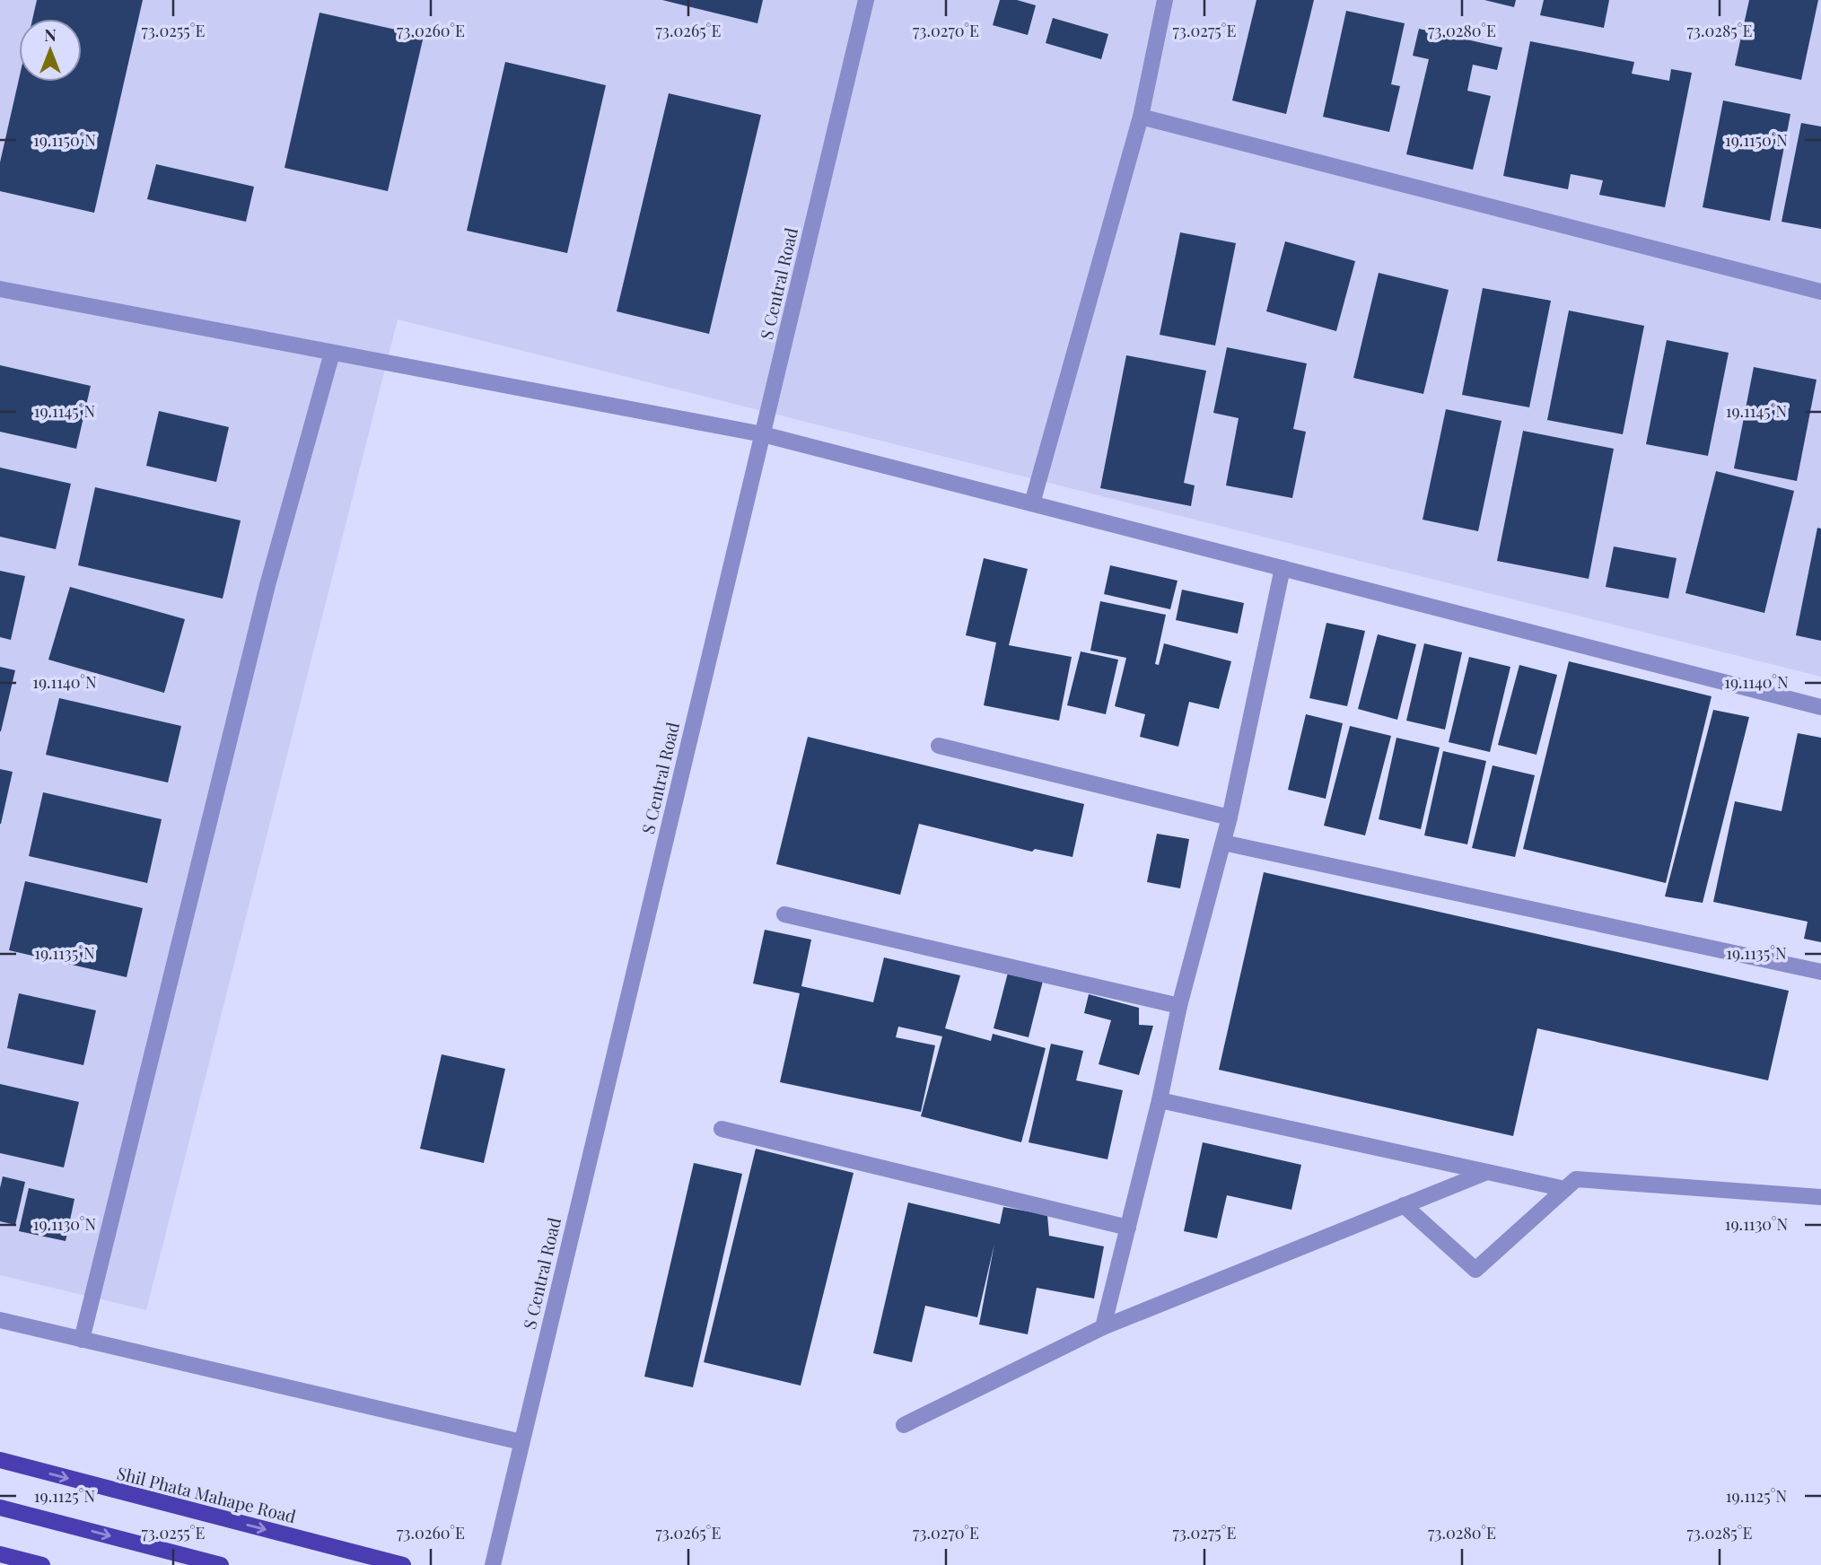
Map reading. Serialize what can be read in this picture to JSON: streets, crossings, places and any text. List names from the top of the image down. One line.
{"streets":{"main road":["Shil Phata Mahape Road"],"street":["S Central Road"]},"north":"top","coordinates":["73.0255°E","73.0260°E","73.0265°E","73.0270°E","73.0275°E","73.0280°E","73.0285°E","19.1150°N","19.1145°N","19.1140°N","19.1135°N","19.1130°N","19.1125°N"]}
